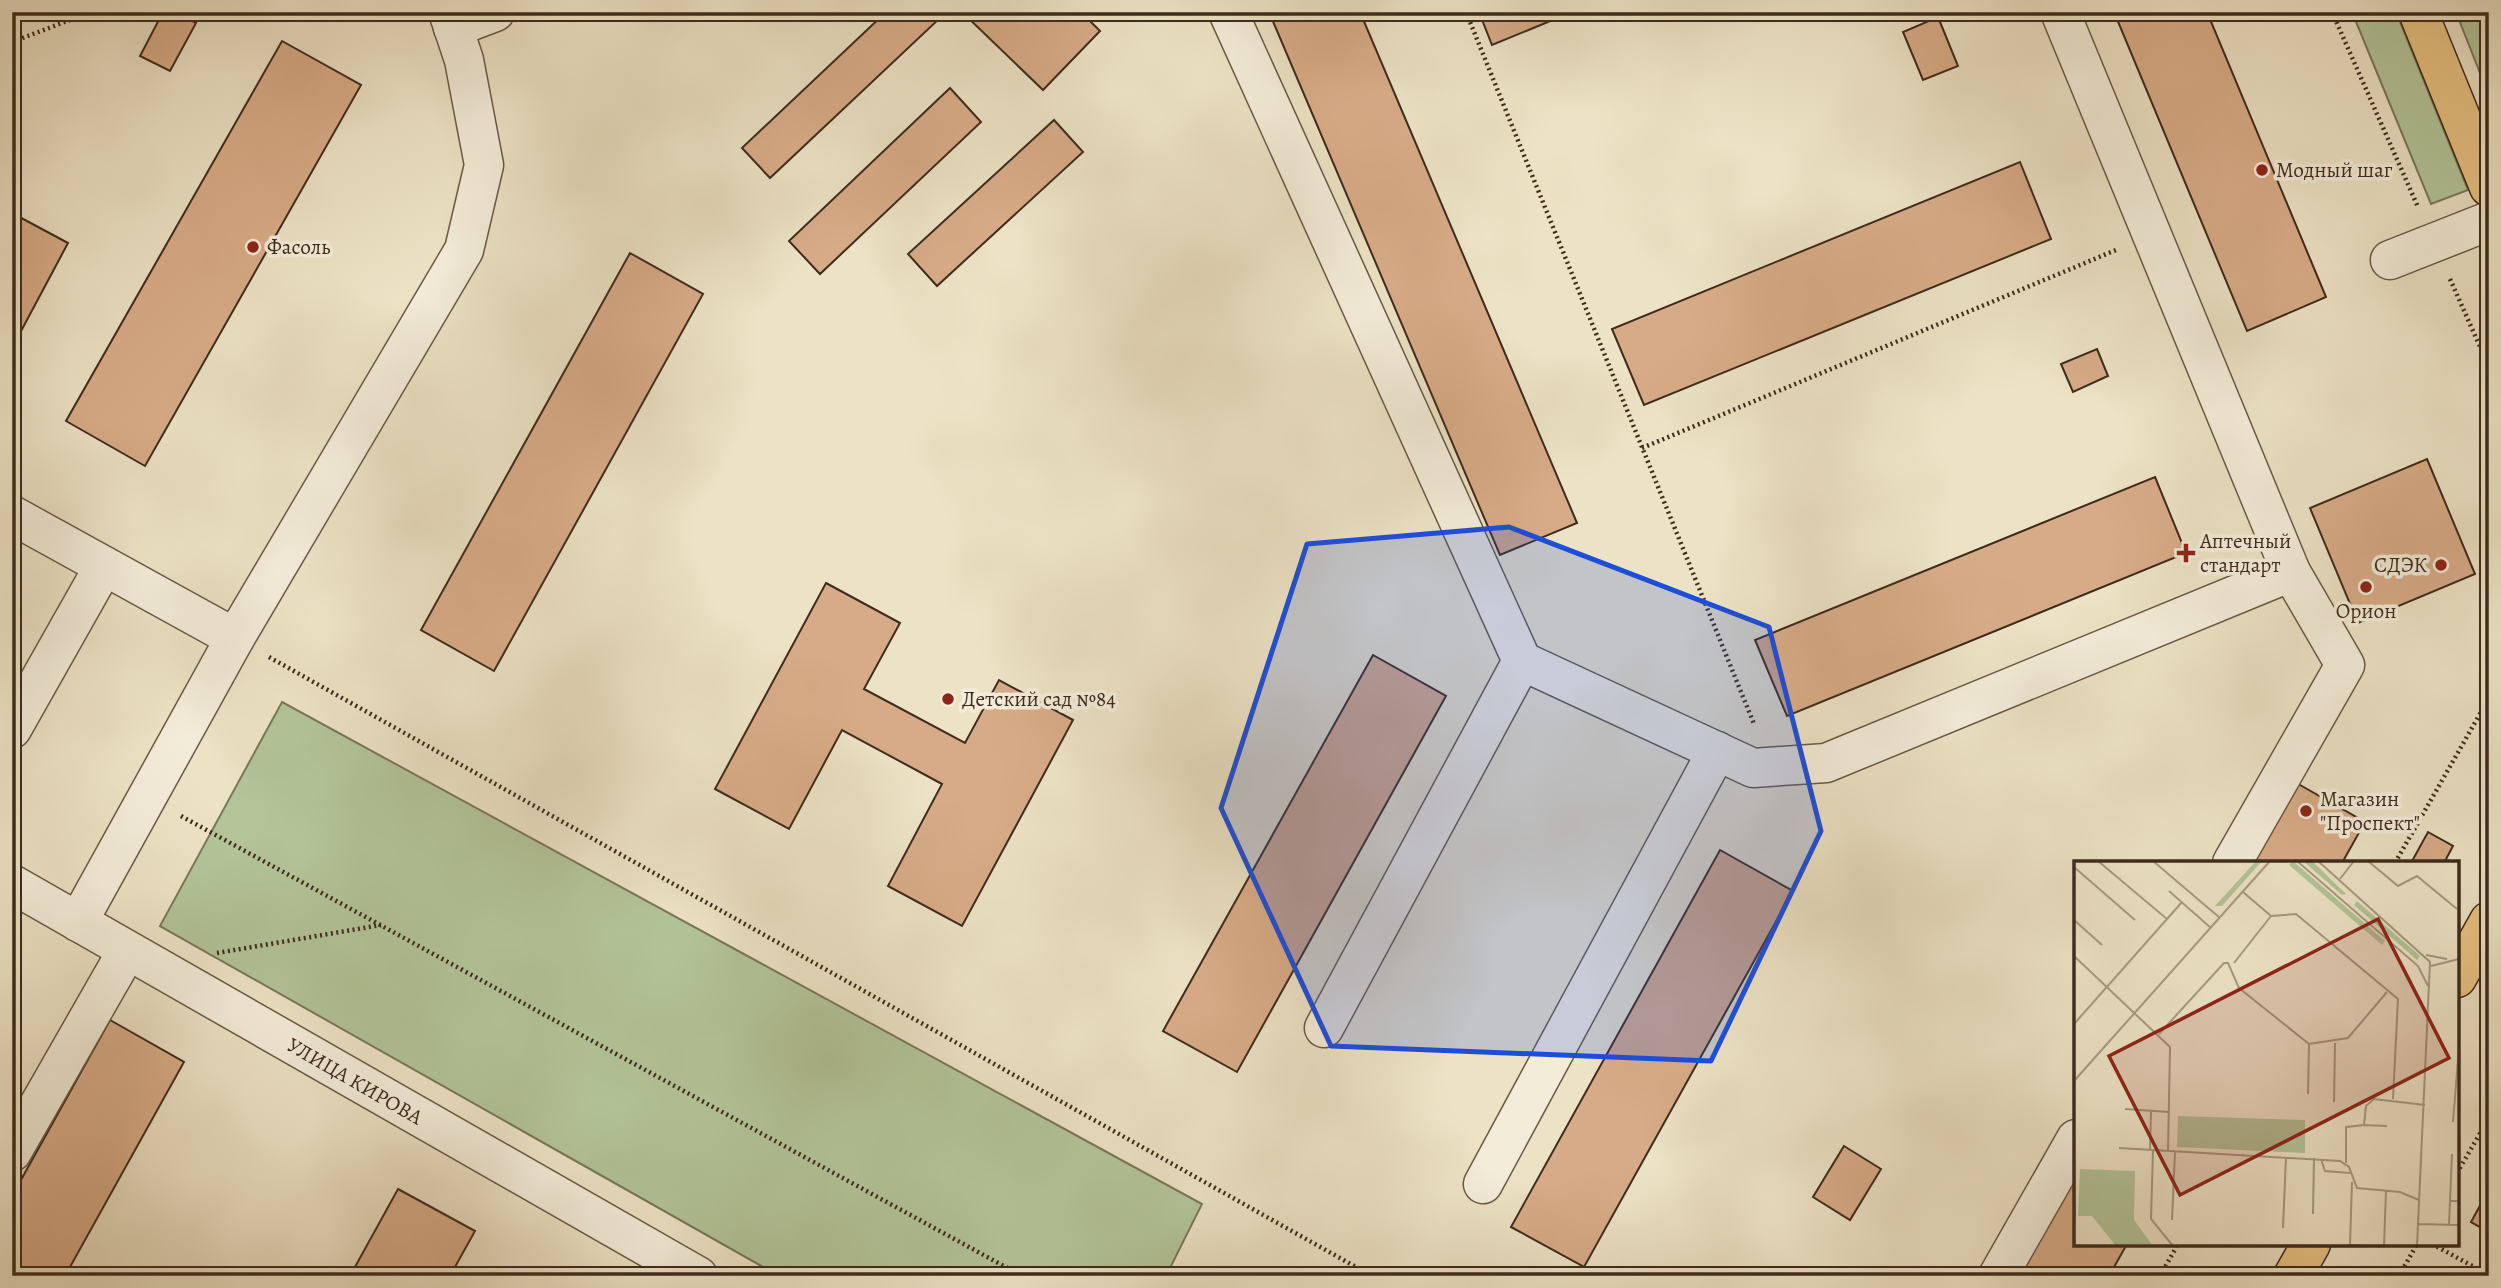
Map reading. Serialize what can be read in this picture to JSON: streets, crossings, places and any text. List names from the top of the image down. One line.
{"streets":{"street":["УЛИЦА КИРОВА"]},"places":{"other":["Модный шаг","Фасоль","СДЭК","Орион","Детский сад №84","Магазин \"Проспект\""],"health":["Аптечный стандарт"]}}
